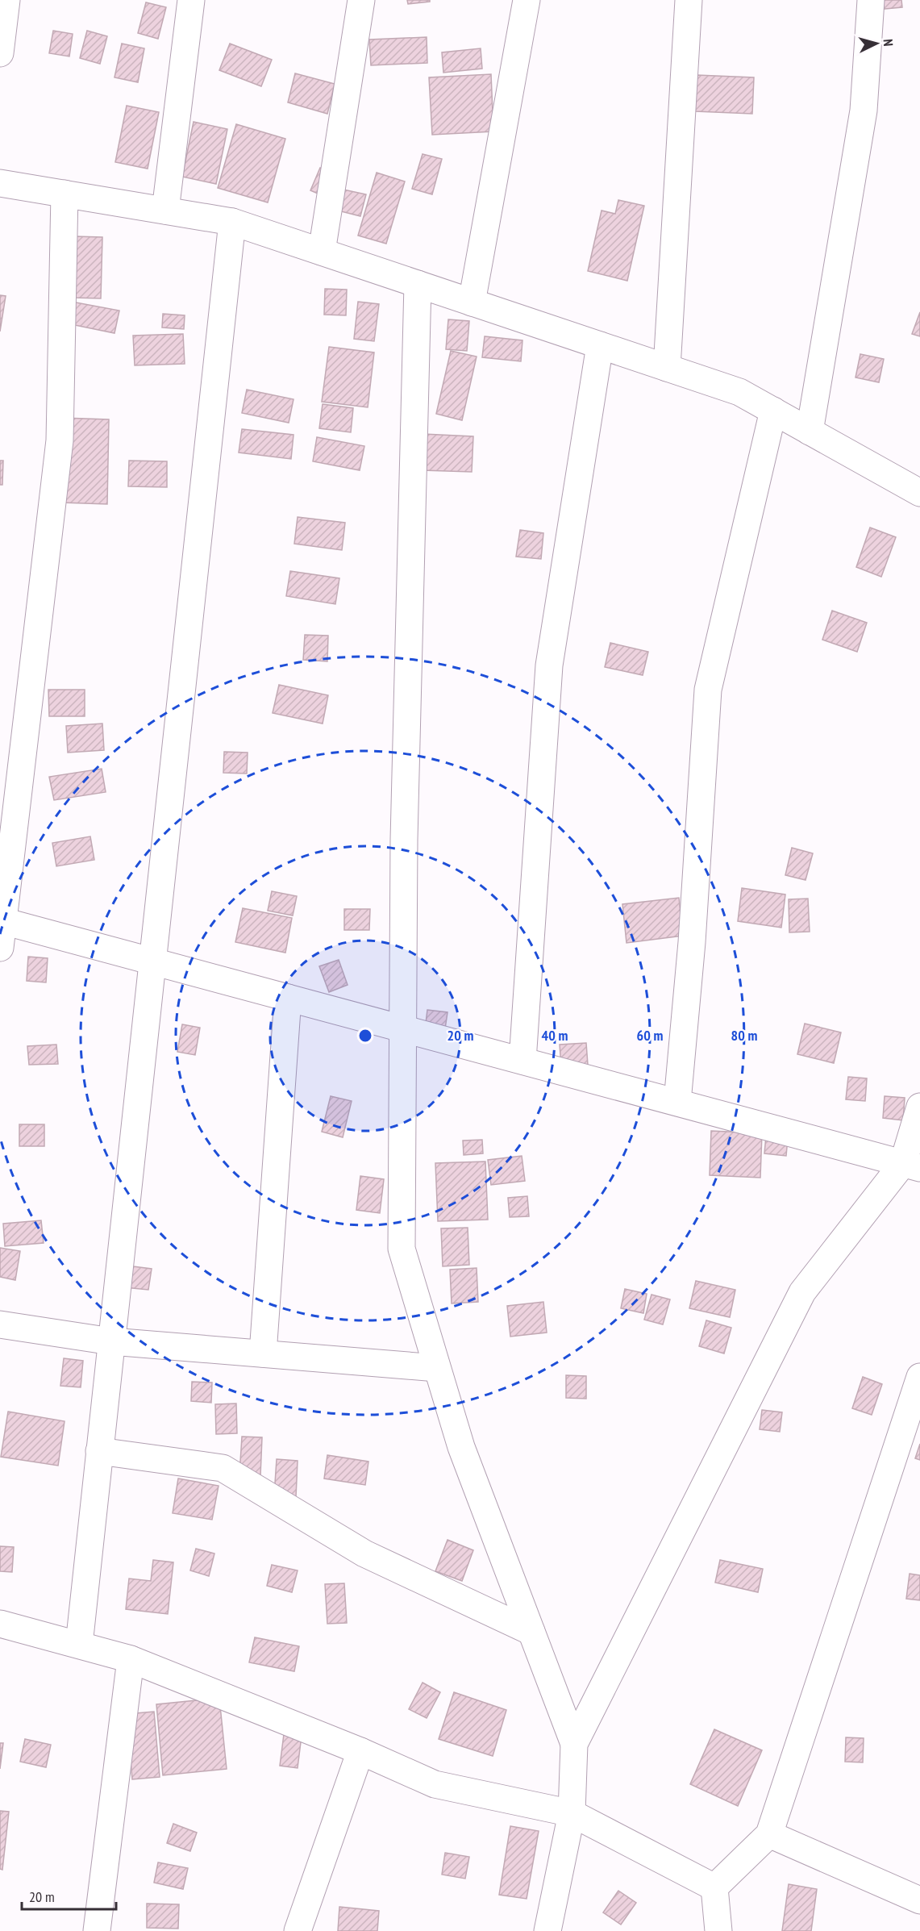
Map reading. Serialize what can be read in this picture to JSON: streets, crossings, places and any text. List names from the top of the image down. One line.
{"scale_bar":"20 m","north":"right","rings":["20 m","40 m","60 m","80 m"]}
